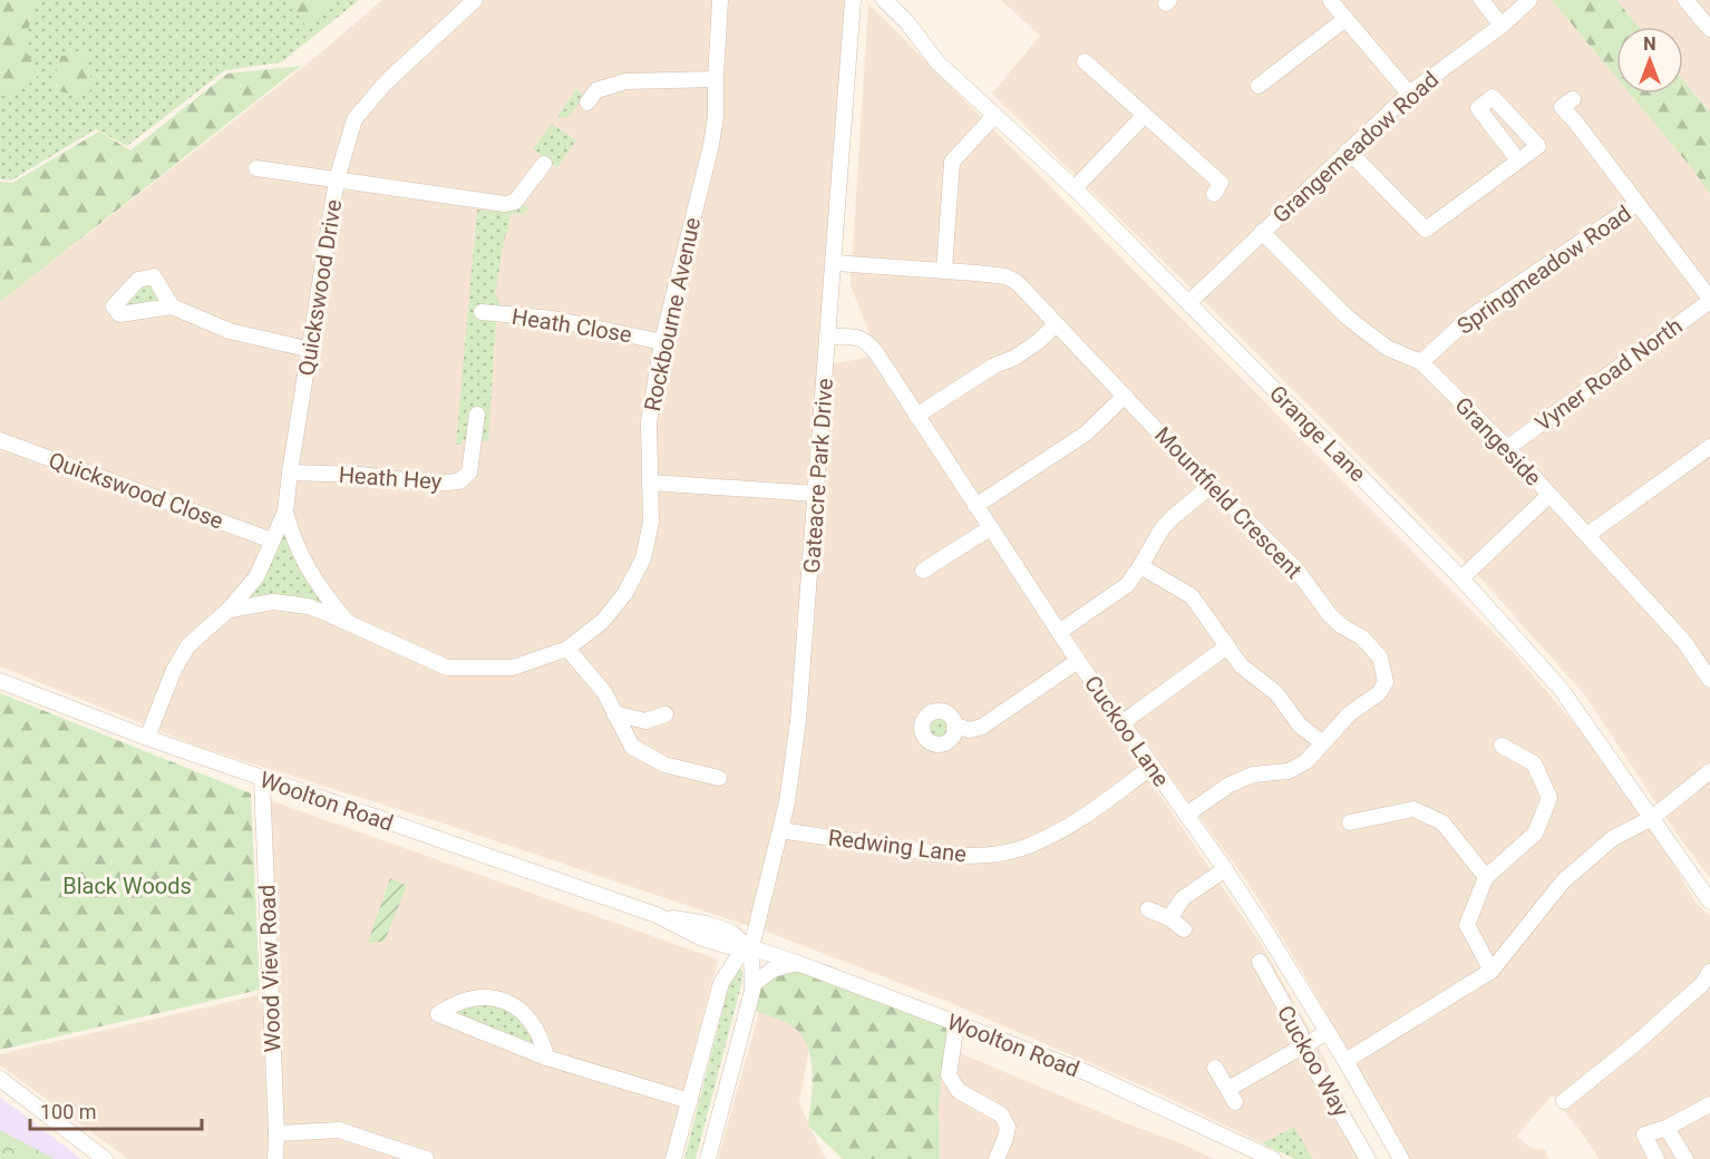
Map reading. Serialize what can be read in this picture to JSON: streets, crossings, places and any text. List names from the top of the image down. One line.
{"streets":{"street":["Grangemeadow Road","Springmeadow Road","Quickswood Drive","Rockbourne Avenue","Heath Close","Vyner Road North","Grange Lane","Grangeside","Gateacre Park Drive","Heath Hey","Quickswood Close","Mountfield Crescent","Cuckoo Lane","Woolton Road","Redwing Lane","Wood View Road","Cuckoo Way"]},"crossings":[["Grangemeadow Road","Grange Lane"],["Grangemeadow Road","Grangeside"],["Springmeadow Road","Grangeside"],["Quickswood Drive","Rockbourne Avenue"],["Quickswood Drive","Heath Hey"],["Quickswood Drive","Quickswood Close"],["Rockbourne Avenue","Heath Close"],["Rockbourne Avenue","Woolton Road"],["Vyner Road North","Grangeside"],["Gateacre Park Drive","Mountfield Crescent"],["Gateacre Park Drive","Cuckoo Lane"],["Gateacre Park Drive","Woolton Road"],["Gateacre Park Drive","Redwing Lane"],["Mountfield Crescent","Cuckoo Lane"],["Cuckoo Lane","Redwing Lane"],["Woolton Road","Wood View Road"]],"parks":["Black Woods"],"scale_bar":"100 m","north":"top"}
